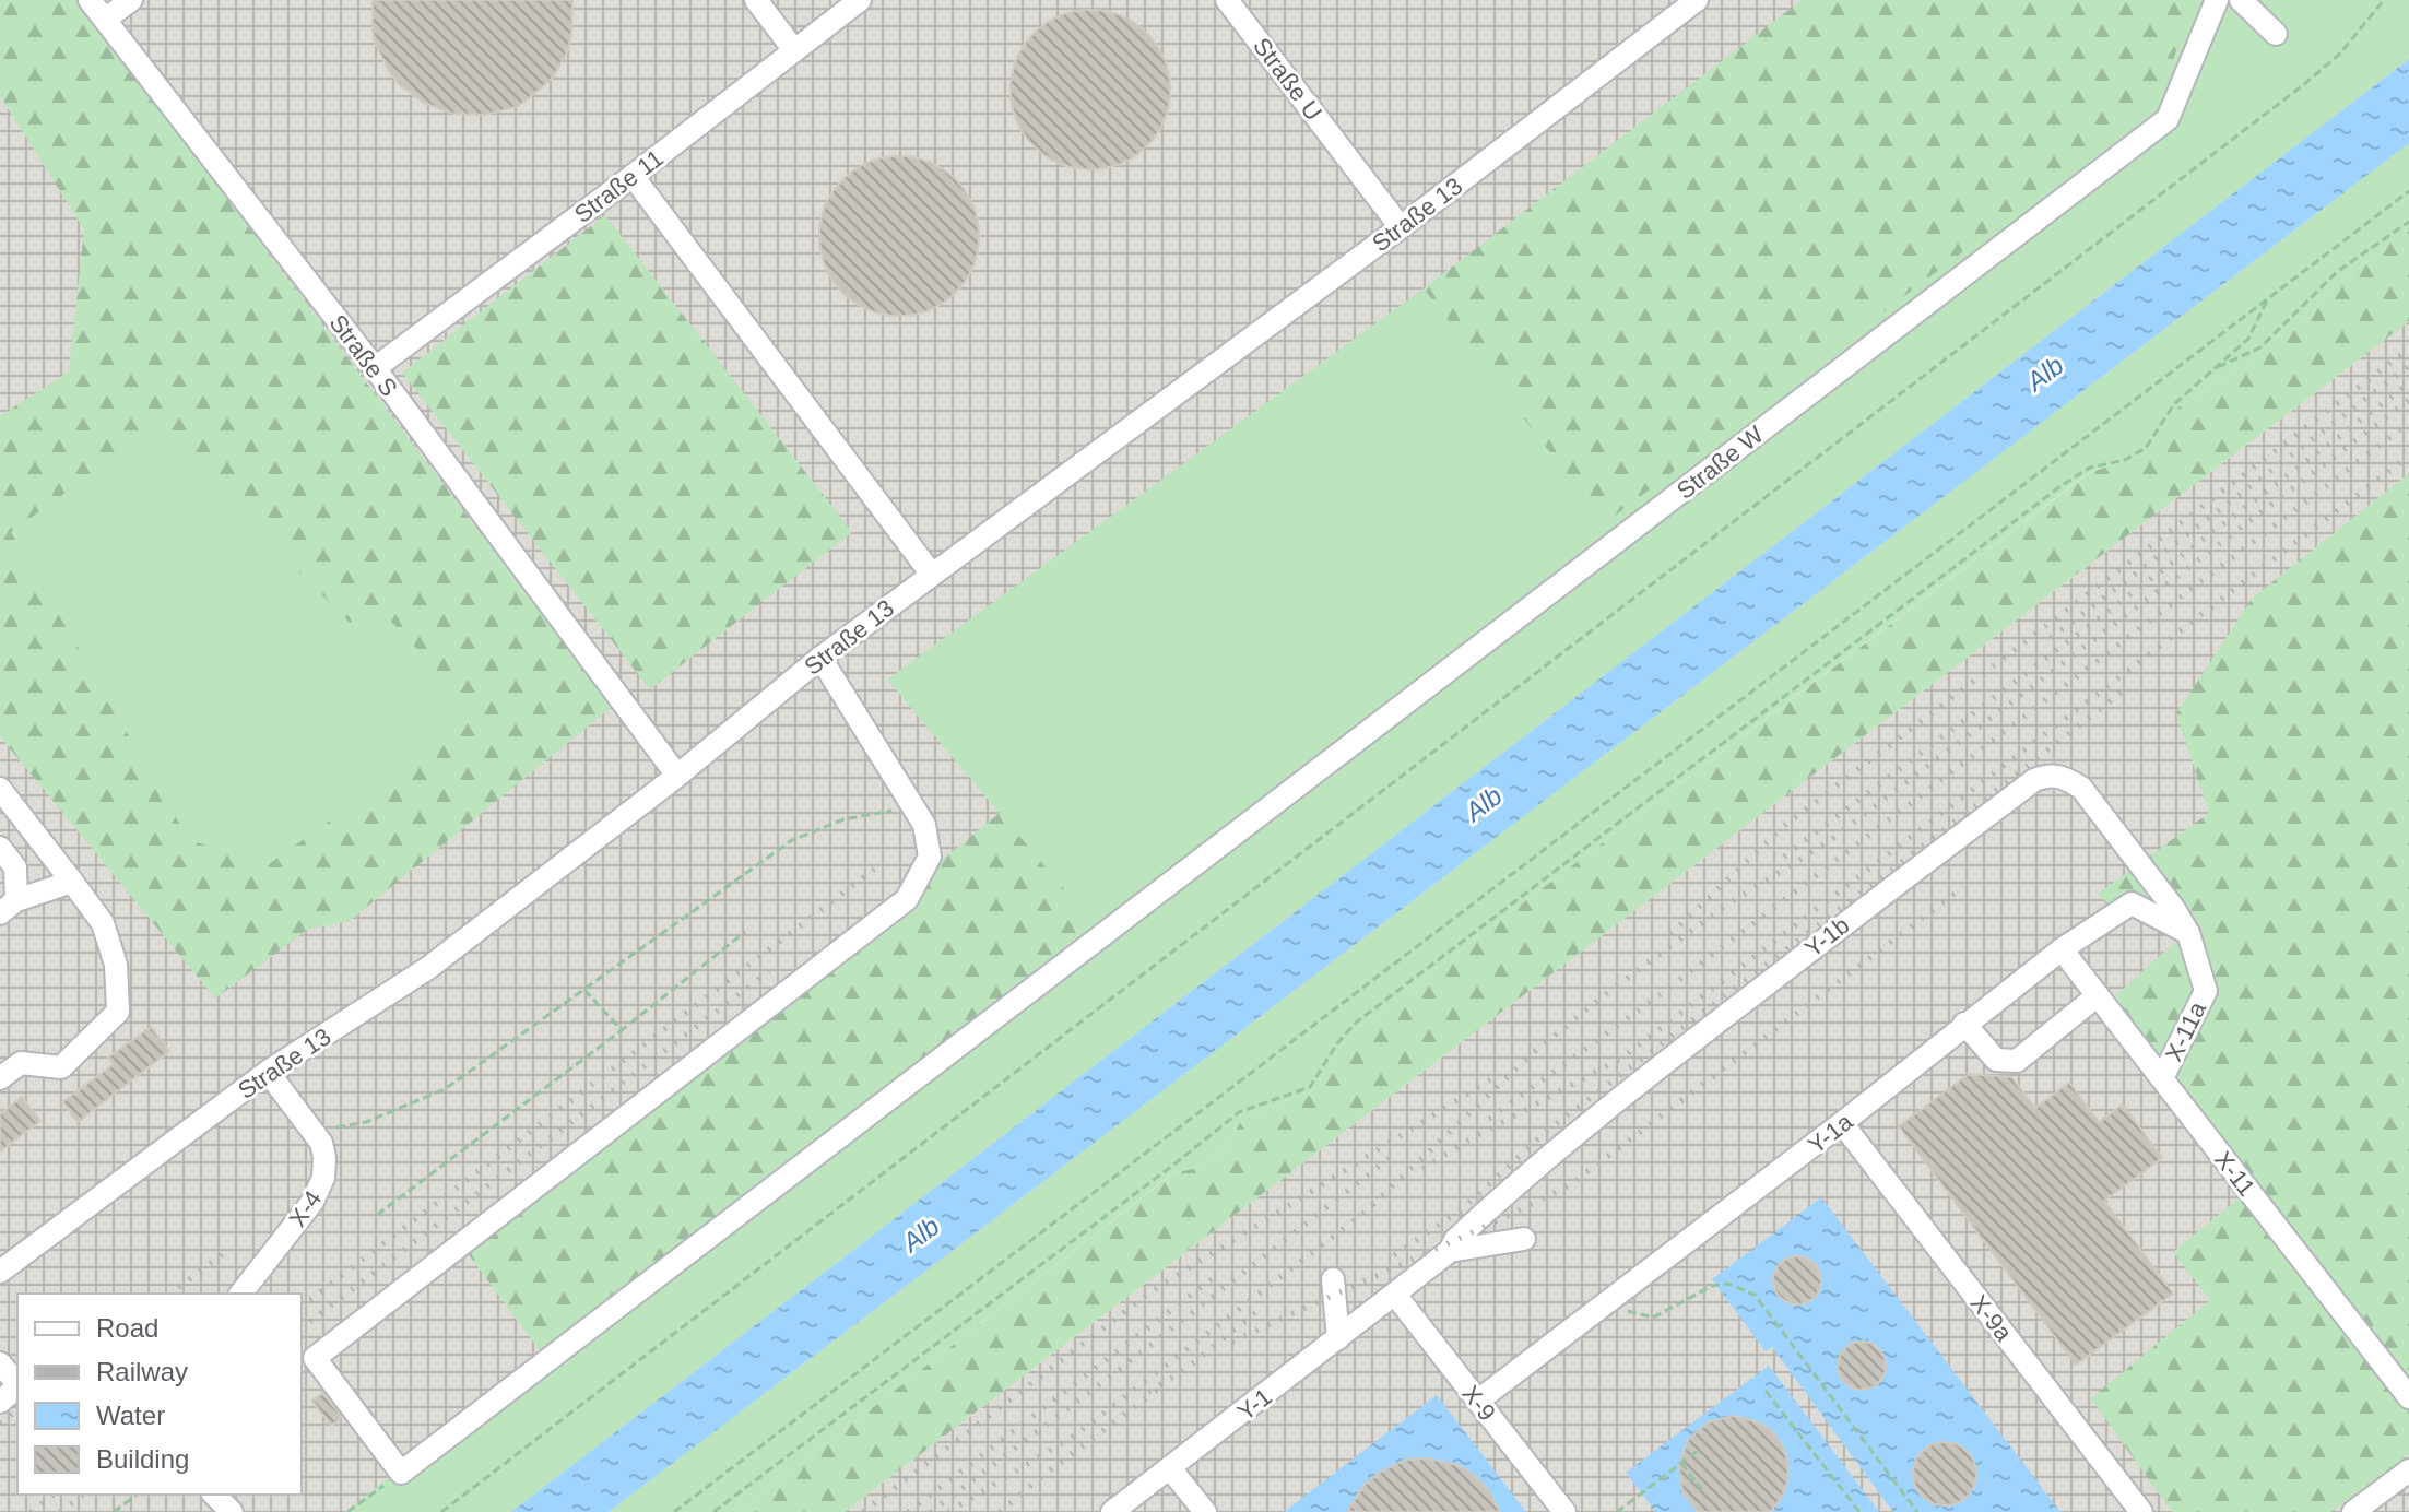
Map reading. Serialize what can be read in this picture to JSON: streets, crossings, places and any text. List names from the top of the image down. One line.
{"streets":{"street":["Straße U","Straße 11","Straße 13","Straße S","Straße W","Y-1b","X-11a","Y-1a","X-11","X-4","X-9a","X-9","Y-1"]},"crossings":[["Straße U","Straße 13"],["Straße 11","Straße S"],["Straße 13","Straße S"],["Straße 13","X-4"],["Y-1b","X-11a"],["Y-1b","Y-1a"],["Y-1b","X-9"],["Y-1b","Y-1"],["X-11a","Y-1a"],["X-11a","X-11"],["Y-1a","X-11"],["Y-1a","X-9a"],["Y-1a","X-9"],["X-9","Y-1"]],"water":["Alb"],"legend":["Road","Railway","Water","Building"]}
